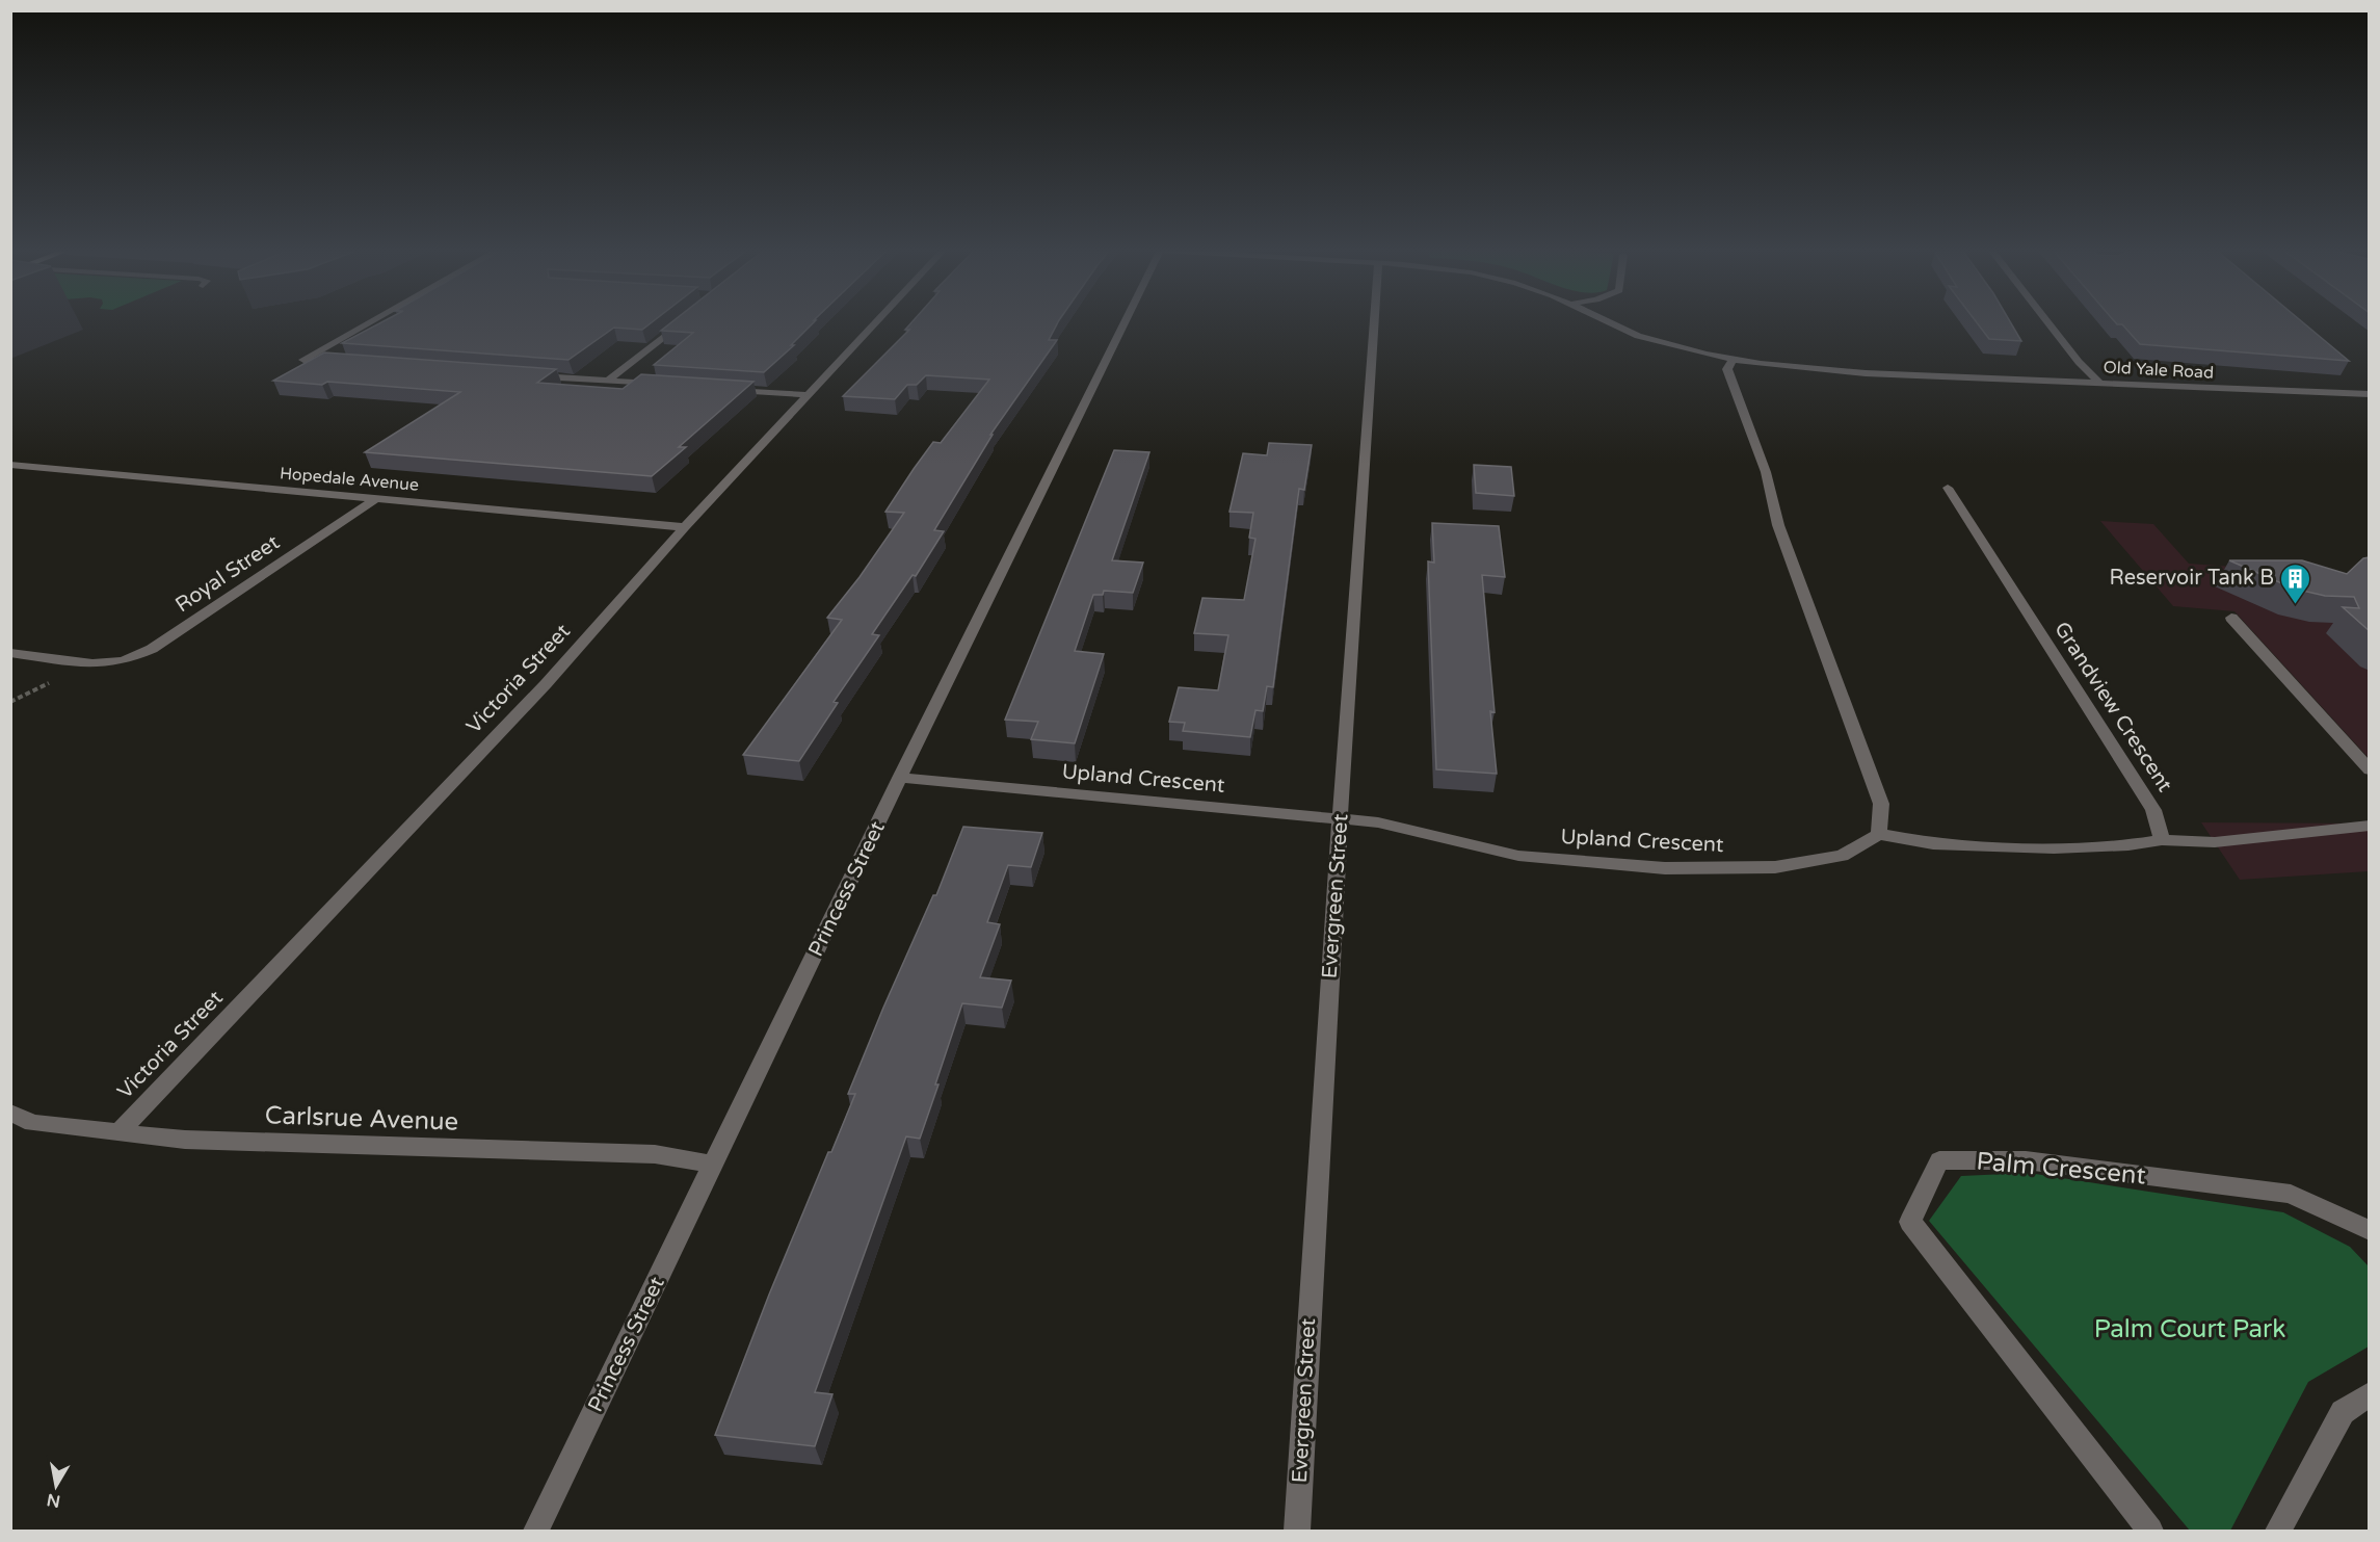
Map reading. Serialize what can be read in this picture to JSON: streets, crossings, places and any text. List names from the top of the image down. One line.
{"streets":{"street":["Old Yale Road","Hopedale Avenue","Royal Street","Victoria Street","Grandview Crescent","Upland Crescent","Princess Street","Evergreen Street","Carlsrue Avenue","Palm Crescent"]},"crossings":[["Hopedale Avenue","Royal Street"],["Hopedale Avenue","Victoria Street"],["Victoria Street","Carlsrue Avenue"],["Upland Crescent","Princess Street"],["Upland Crescent","Evergreen Street"],["Princess Street","Carlsrue Avenue"]],"parks":["Palm Court Park"],"places":{"building":["Reservoir Tank B"]},"north":"bottom"}
